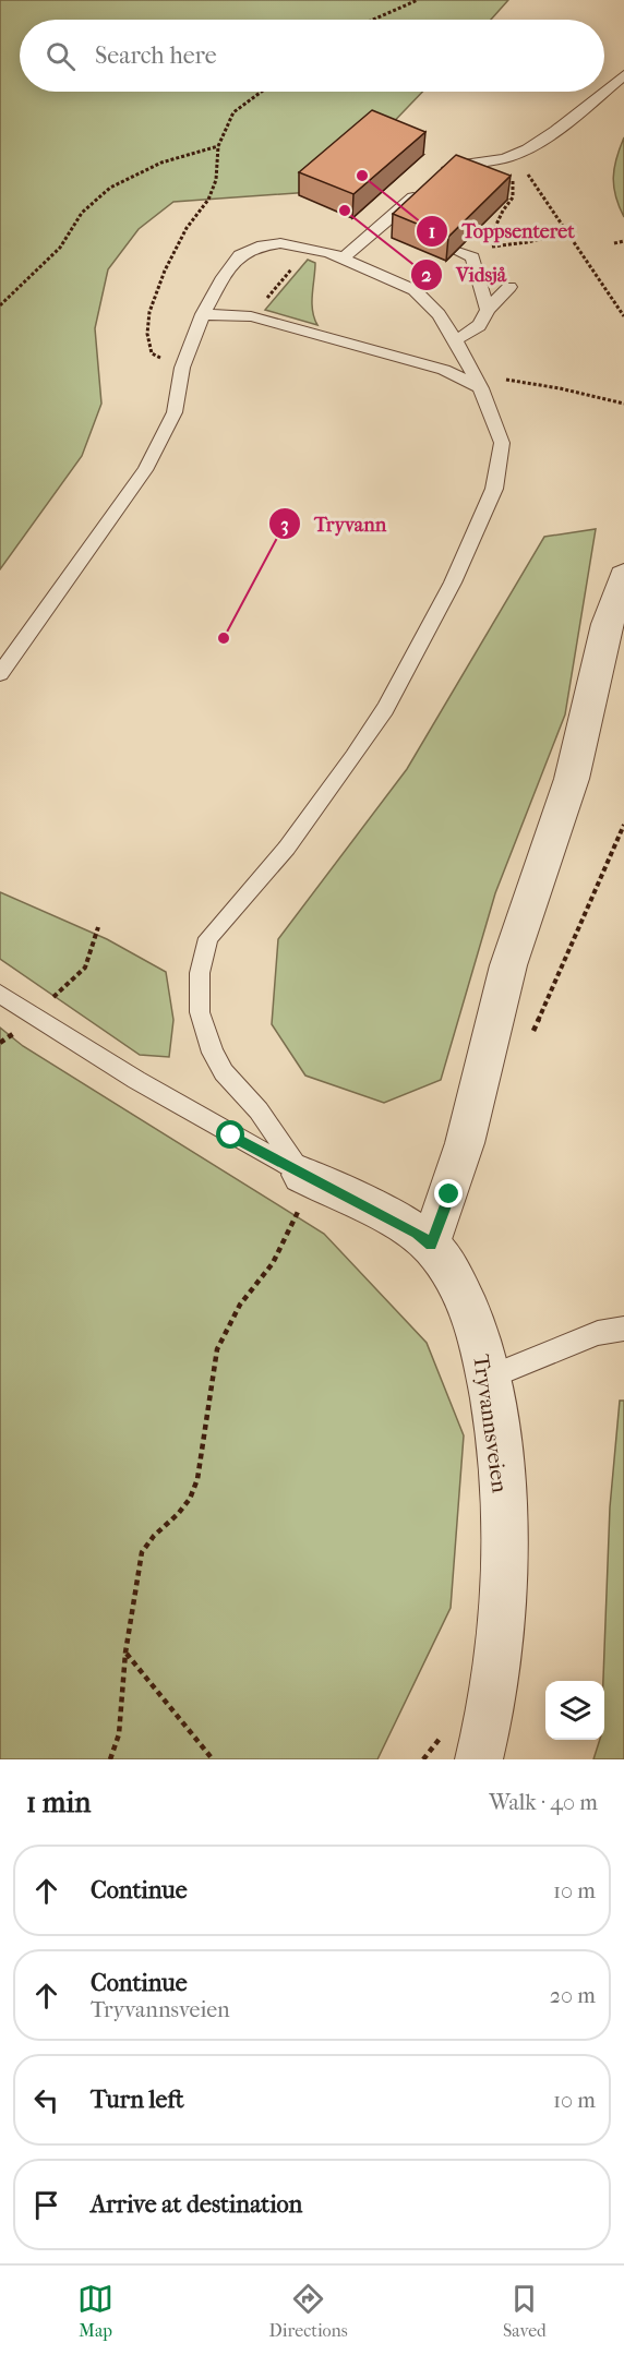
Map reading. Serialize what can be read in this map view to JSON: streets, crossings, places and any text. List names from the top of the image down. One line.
{"streets":{"street":["Tryvannsveien"]},"places":["Toppsenteret","Vidsjå","Tryvann"],"page":{"search":"Search here","heading":["1 min","Walk · 40 m"],"list":[["Continue","10 m"],["Continue","Tryvannsveien","20 m"],["Turn left","10 m"],"Arrive at destination"],"nav":["Map","Directions","Saved"]}}
